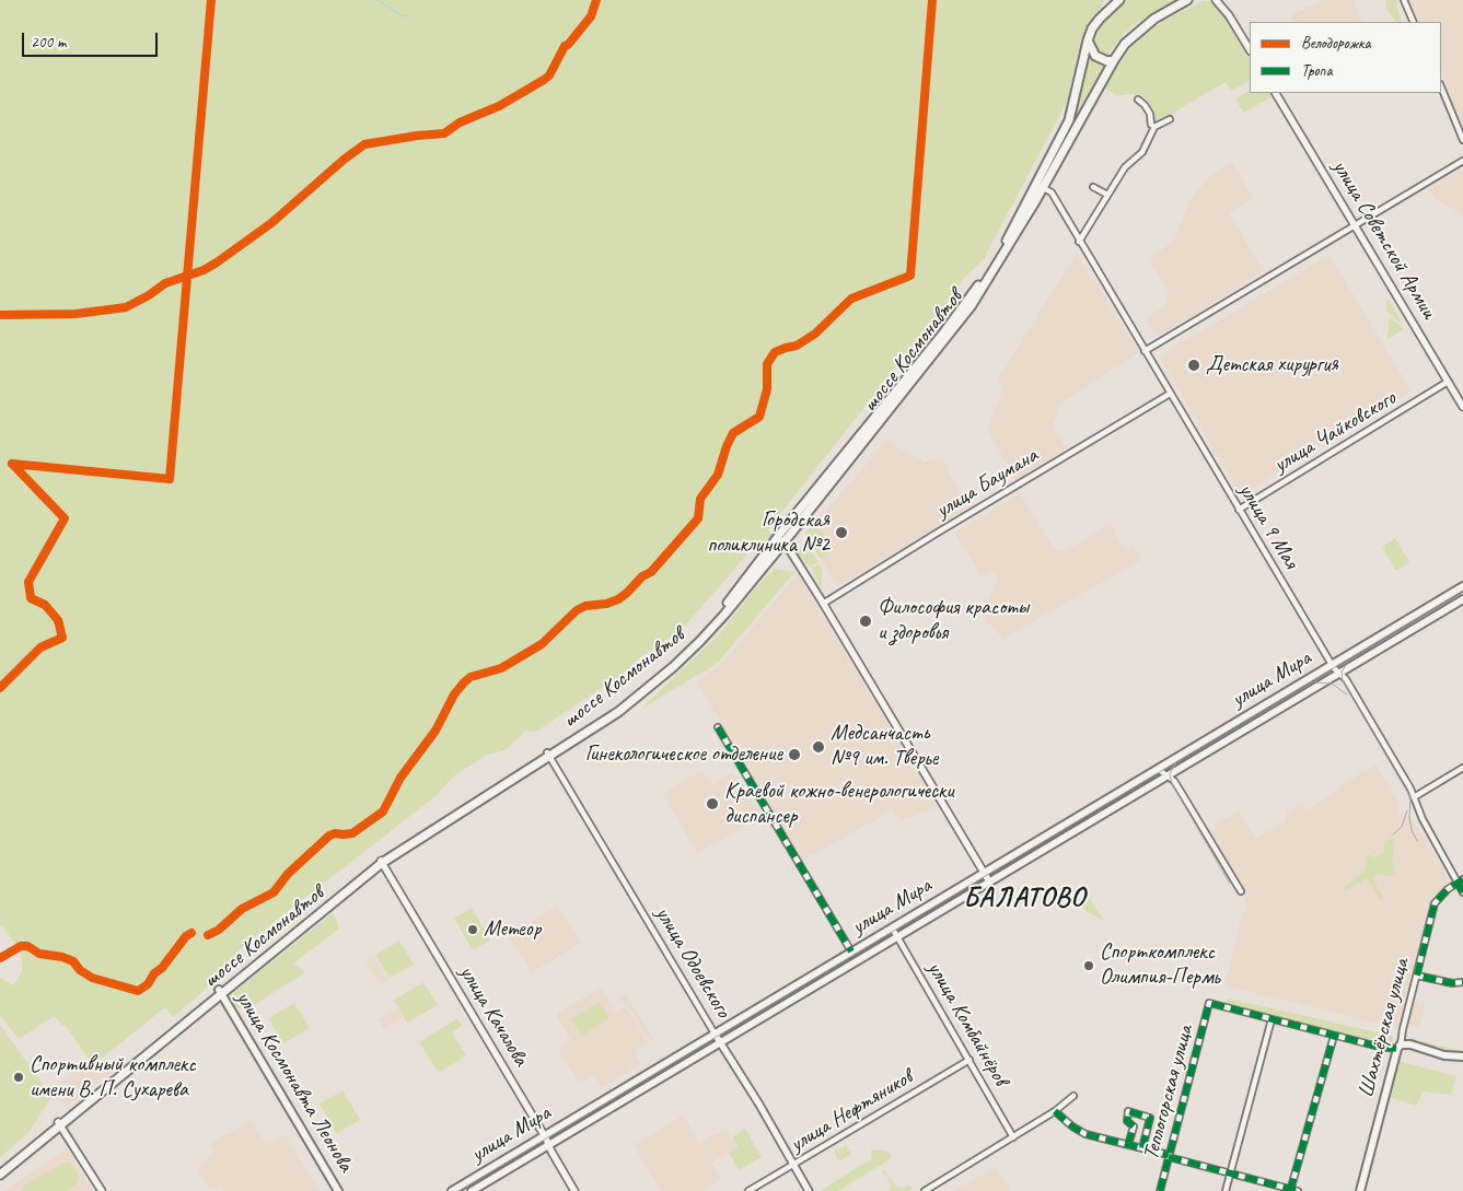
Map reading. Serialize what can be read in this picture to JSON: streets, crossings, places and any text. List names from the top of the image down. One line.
{"streets":{"main road":["шоссе Космонавтов","улица Мира","Шахтёрская улица","улица Космонавта Леонова"],"street":["улица Советской Армии","улица Чайковского","улица Баумана","улица 9 Мая","улица Одоевского","улица Качалова","улица Комбайнёров","Теплогорская улица","улица Нефтяников"]},"crossings":[["улица Советской Армии","улица Чайковского"],["шоссе Космонавтов","улица 9 Мая"],["шоссе Космонавтов","улица Одоевского"],["шоссе Космонавтов","улица Качалова"],["шоссе Космонавтов","улица Космонавта Леонова"],["улица Чайковского","улица 9 Мая"],["улица Баумана","улица 9 Мая"],["улица 9 Мая","улица Мира"],["улица 9 Мая","Шахтёрская улица"],["улица Мира","улица Одоевского"],["улица Мира","улица Качалова"],["улица Мира","улица Комбайнёров"],["улица Одоевского","улица Нефтяников"],["улица Комбайнёров","улица Нефтяников"]],"districts":["БАЛАТОВО"],"places":["Детская хирургия","Городская поликлиника №2","Философия красоты и здоровья","Медсанчасть №9 им. Тверье","Гинекологическое отделение","Краевой кожно-венерологически диспансер","Метеор","Спорткомплекс Олимпия-Пермь","Спортивный комплекс имени В. П. Сухарева"],"legend":["Велодорожка","Тропа"],"scale_bar":"200 m"}
